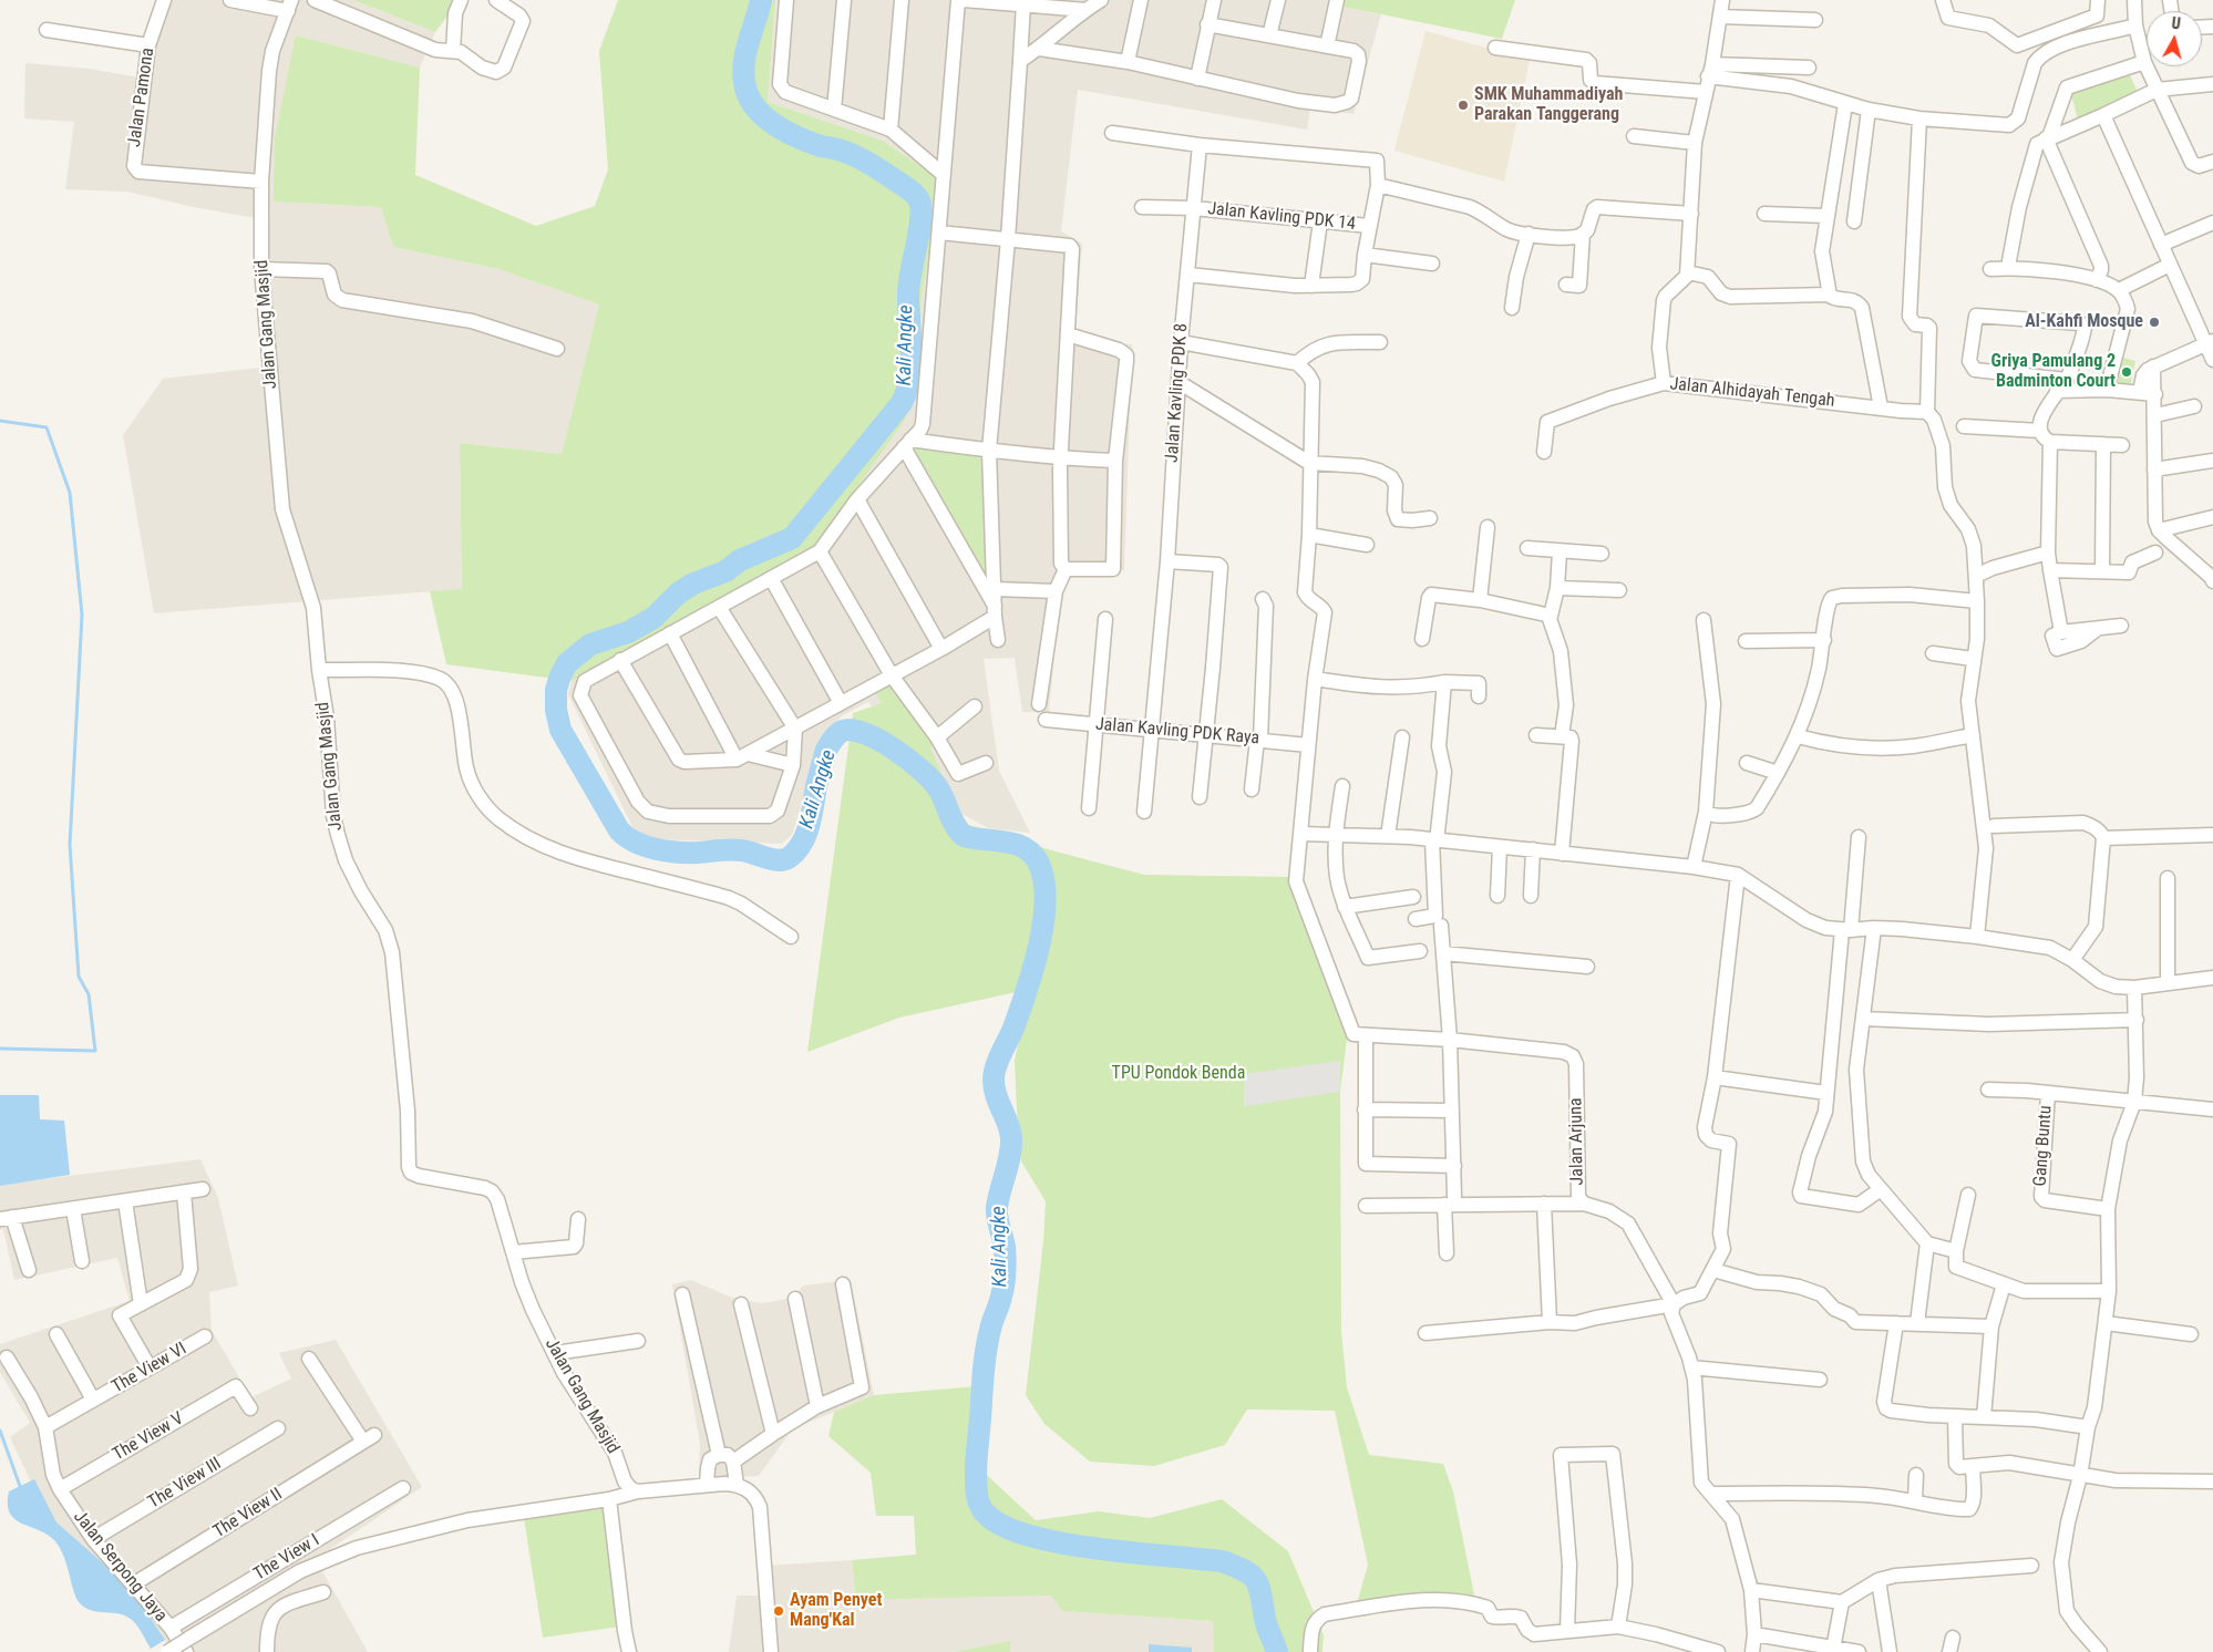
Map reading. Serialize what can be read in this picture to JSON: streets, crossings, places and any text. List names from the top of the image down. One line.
{"streets":{"street":["Jalan Pamona","Jalan Kavling PDK 14","Jalan Gang Masjid","Jalan Kavling PDK 8","Jalan Alhidayah Tengah","Jalan Kavling PDK Raya","Jalan Arjuna","Gang Buntu","The View VI","The View V","The View III","The View II","The View I","Jalan Serpong Jaya"]},"crossings":[["Jalan Pamona","Jalan Gang Masjid"],["Jalan Kavling PDK 14","Jalan Kavling PDK 8"],["Jalan Kavling PDK 8","Jalan Kavling PDK Raya"],["The View VI","Jalan Serpong Jaya"],["The View V","Jalan Serpong Jaya"],["The View III","Jalan Serpong Jaya"],["The View II","Jalan Serpong Jaya"],["The View I","Jalan Serpong Jaya"]],"water":["Kali Angke"],"parks":["TPU Pondok Benda"],"places":["SMK Muhammadiyah Parakan Tanggerang","Al-Kahfi Mosque","Griya Pamulang 2 Badminton Court","Ayam Penyet Mang'Kal"],"north":"top"}
